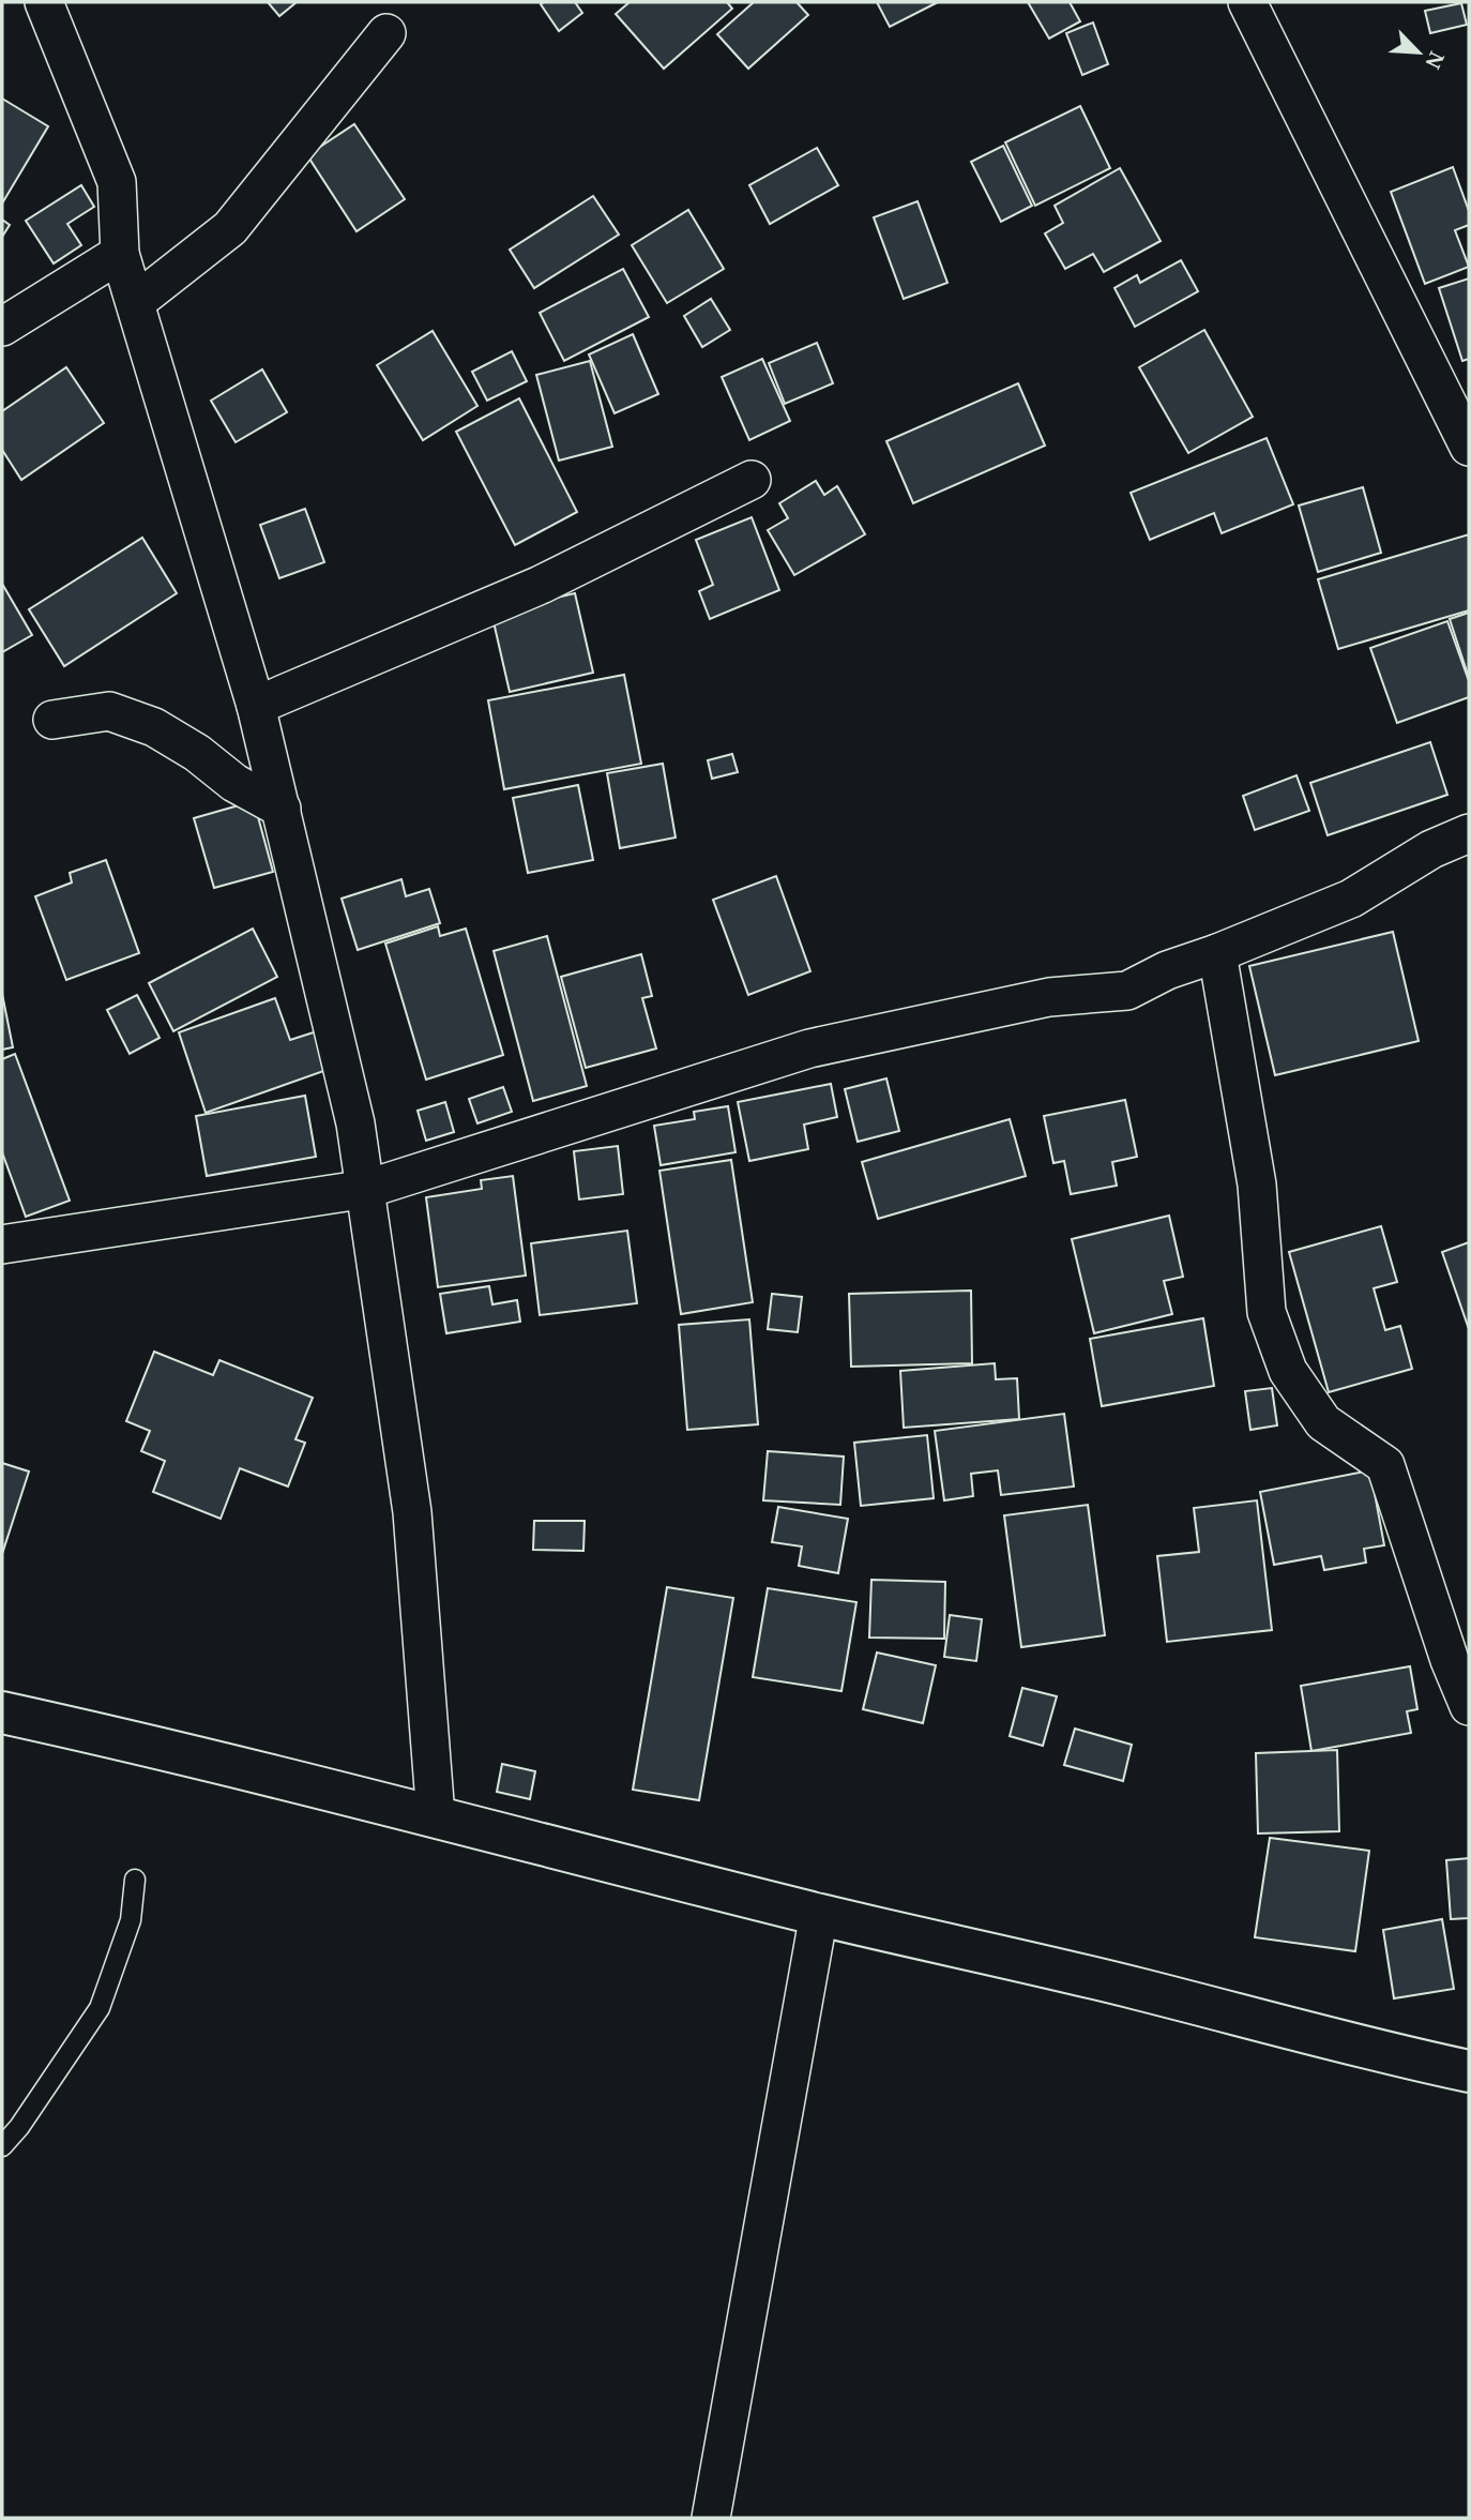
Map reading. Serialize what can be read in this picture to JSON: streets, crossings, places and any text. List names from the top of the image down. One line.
{"north":"bottom right"}
